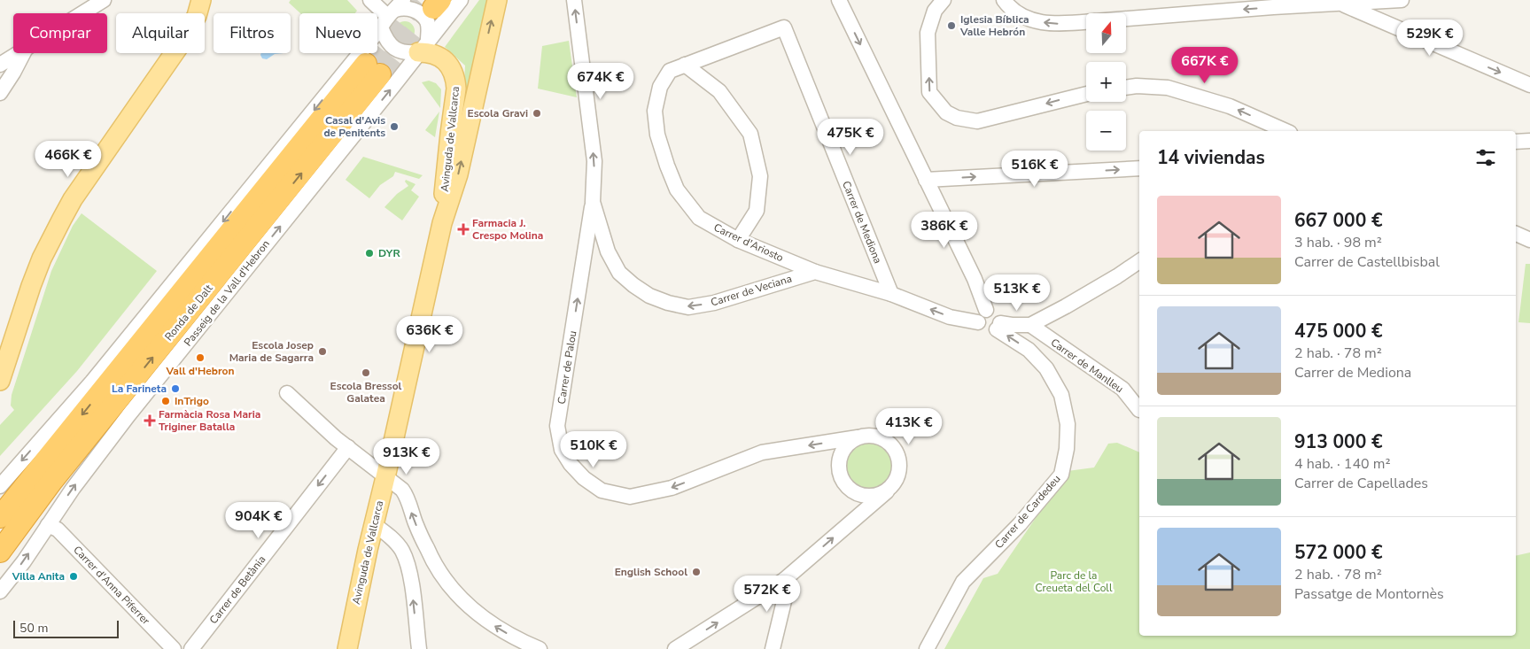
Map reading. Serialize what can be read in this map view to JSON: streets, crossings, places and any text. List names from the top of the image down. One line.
{"streets":{"highway":["Ronda de Dalt"],"main road":["Avinguda de Vallcarca"],"street":["Carrer de Mediona","Carrer d'Ariosto","Carrer de Veciana","Passeig de la Vall d'Hebron","Carrer de Manlleu","Carrer de Palou","Carrer de Cardedeu","Carrer d'Anna Piferrer","Carrer de Betània"]},"crossings":[["Avinguda de Vallcarca","Passeig de la Vall d'Hebron"],["Carrer de Mediona","Carrer d'Ariosto"],["Carrer d'Ariosto","Carrer de Veciana"],["Carrer de Veciana","Carrer de Palou"],["Passeig de la Vall d'Hebron","Carrer d'Anna Piferrer"]],"one_way":["Carrer de Cardedeu","Carrer de Betània"],"parks":["Parc de la Creueta del Coll"],"places":{"other":["Iglesia Bíblica Valle Hebrón","Escola Gravi","Casal d'Avis de Penitents","DYR","Escola Josep Maria de Sagarra","Vall d'Hebron","Escola Bressol Galatea","La Farineta","InTrigo","English School","Villa Anita"],"health":["Farmacia J. Crespo Molina","Farmàcia Rosa Maria Triginer Batalla"]},"scale_bar":"50 m","north":"top","page":{"map_buttons":["+","−"],"chip":["Comprar","Alquilar","Filtros","Nuevo"],"price":["529K €","667K €","674K €","475K €","466K €","516K €","386K €","513K €","636K €","413K €","510K €","913K €","904K €","572K €"],"heading":"14 viviendas","list":[{"name":"667 000 €","note":"3 hab. · 98 m² · Carrer de Castellbisbal"},{"name":"475 000 €","note":"2 hab. · 78 m² · Carrer de Mediona"},{"name":"913 000 €","note":"4 hab. · 140 m² · Carrer de Capellades"},{"name":"572 000 €","note":"2 hab. · 78 m² · Passatge de Montornès"}],"scale":"50 m"}}
